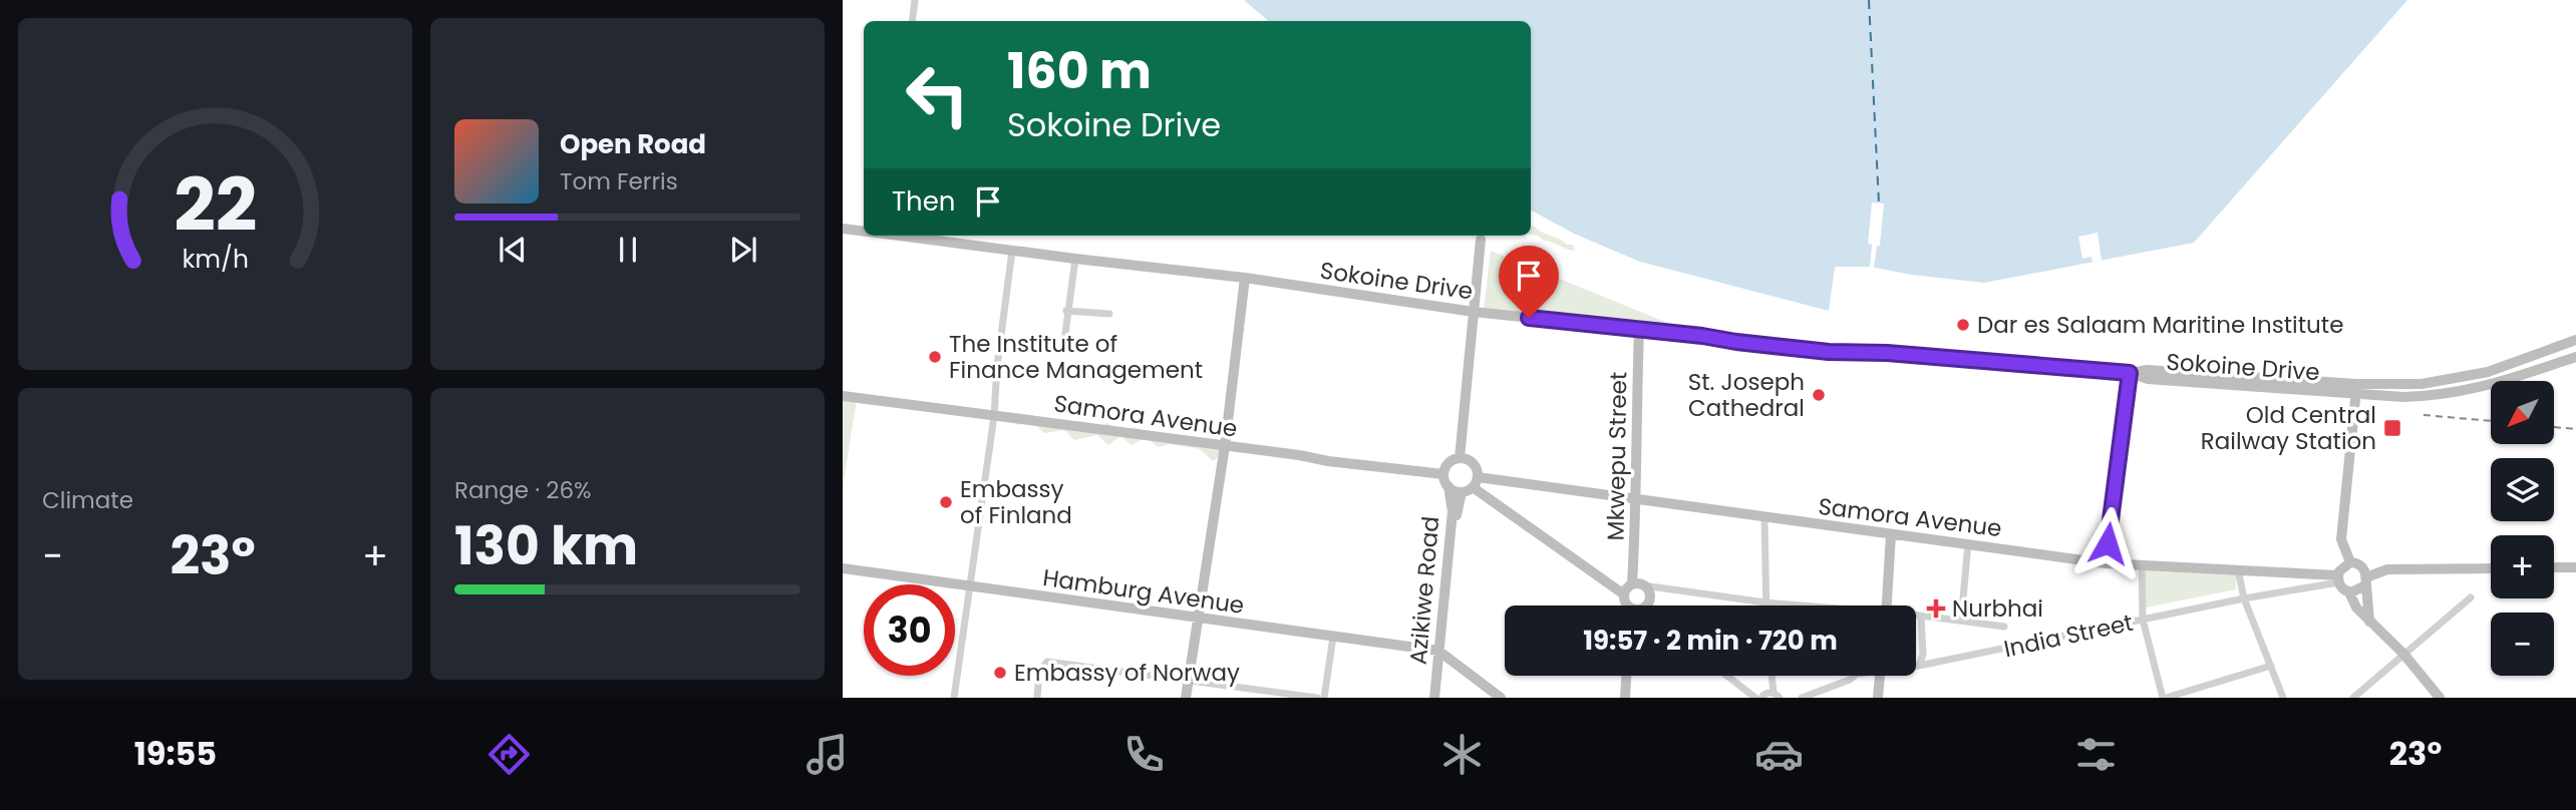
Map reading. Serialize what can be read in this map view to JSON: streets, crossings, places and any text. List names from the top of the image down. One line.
{"streets":{"street":["Sokoine Drive","Samora Avenue","Mkwepu Street","Azikiwe Road","Hamburg Avenue","India Street"]},"crossings":[["Sokoine Drive","Mkwepu Street"],["Samora Avenue","Mkwepu Street"],["Samora Avenue","Azikiwe Road"],["Samora Avenue","India Street"],["Azikiwe Road","Hamburg Avenue"]],"places":{"other":["Dar es Salaam Maritine Institute","The Institute of Finance Management","St. Joseph Cathedral","Embassy of Finland","Embassy of Norway"],"transit":["Old Central Railway Station"],"health":["Nurbhai"]},"north":"bottom left","page":{"turn":["160 m","Sokoine Drive"],"song":["Open Road","Tom Ferris"],"then":"Then","map_buttons":["+","−"],"tile":["Climate",["Range · 26%","130 km"]],"heat":["−","23°","+"],"limit":"30","trip":"19:57 · 2 min · 720 m","tabs":["19:55","23°"],"gauge":["22","km/h"]}}
